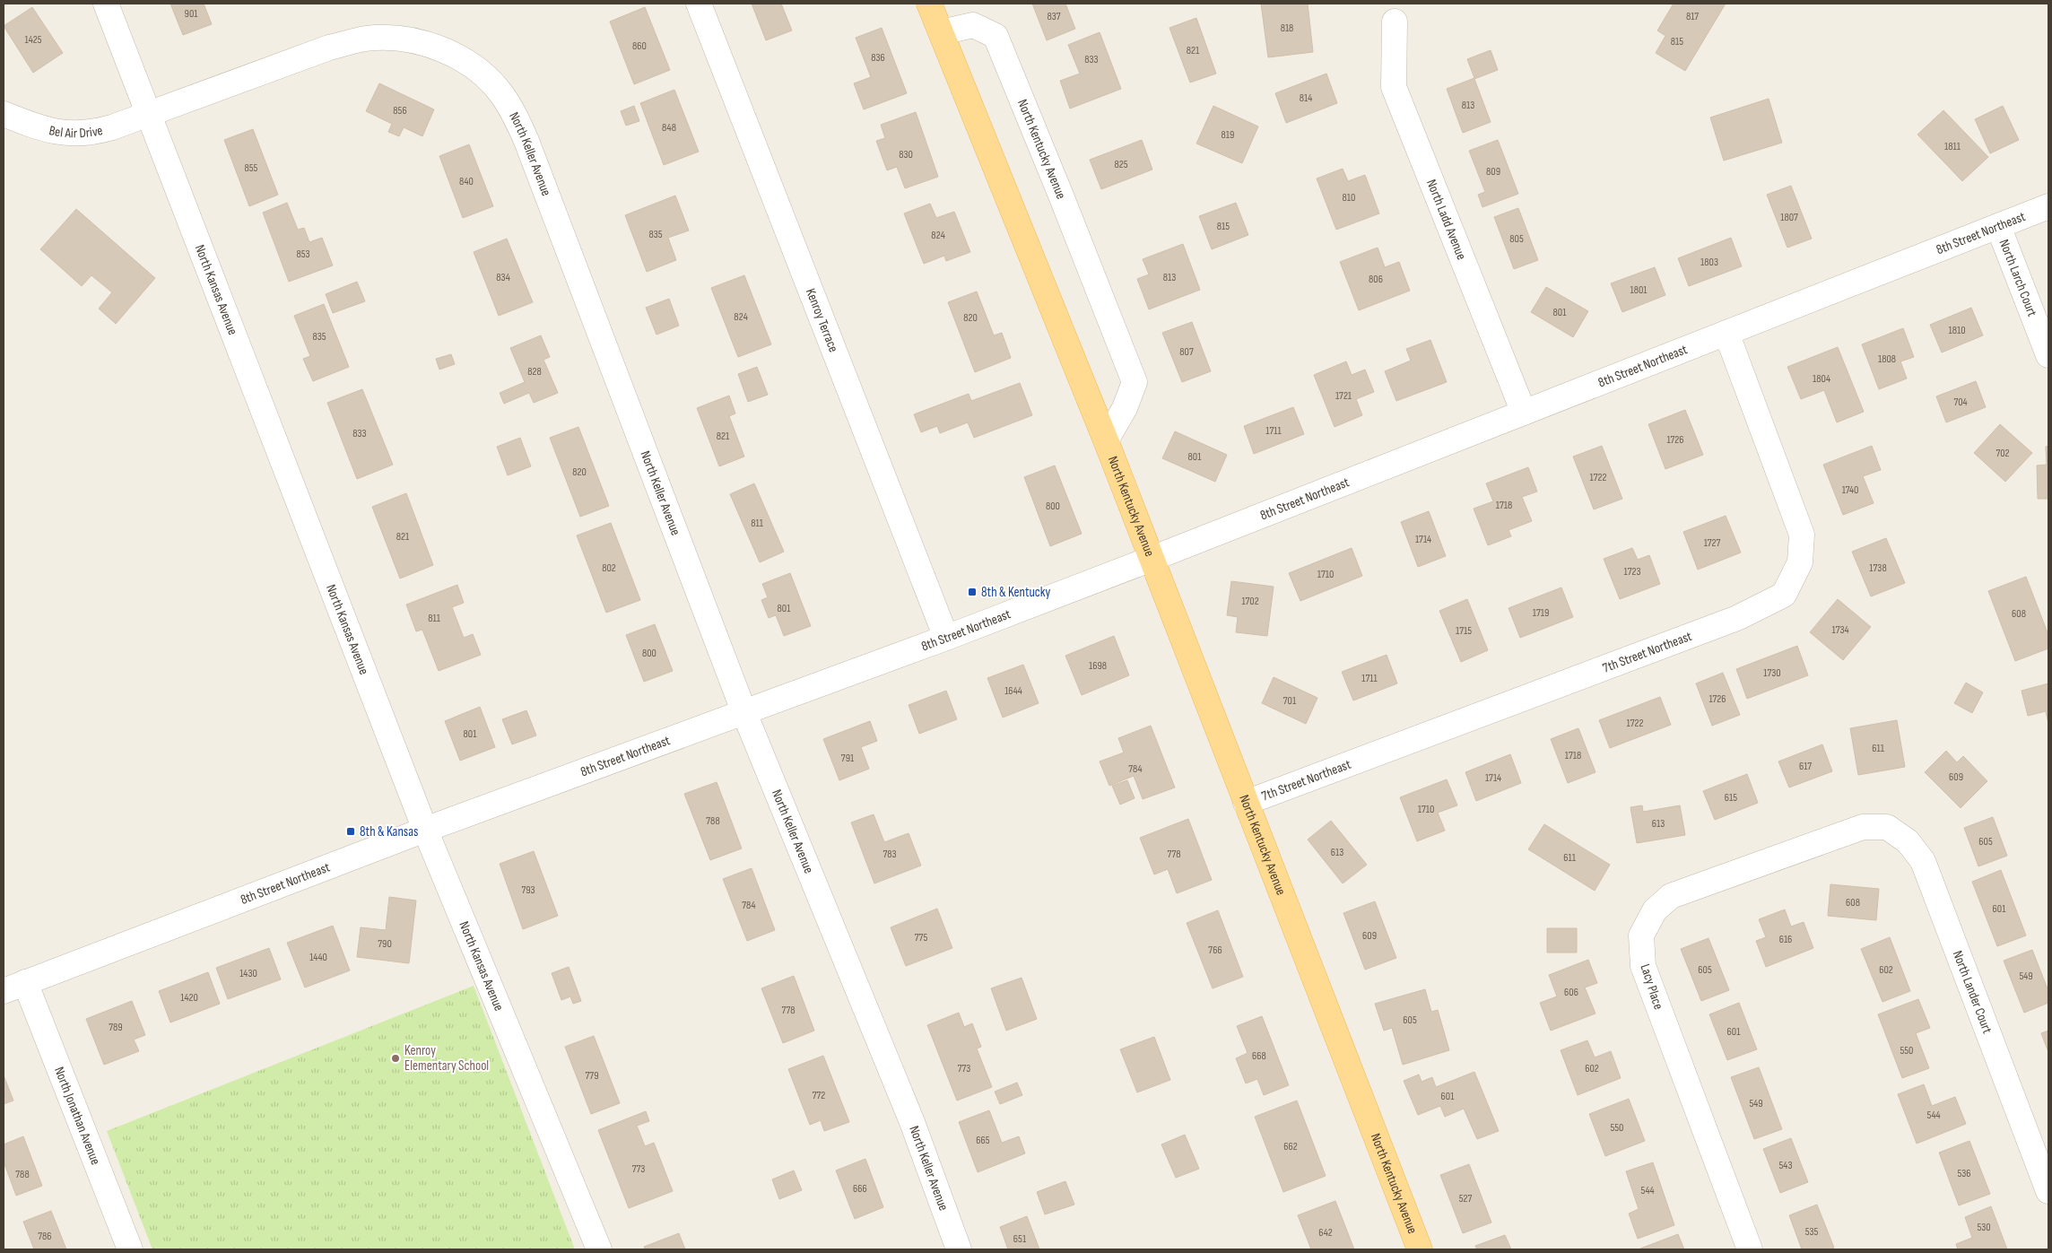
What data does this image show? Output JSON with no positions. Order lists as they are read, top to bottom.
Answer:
{
  "streets": {
    "main road": ["North Kentucky Avenue"],
    "street": [
      "Bel Air Drive",
      "North Keller Avenue",
      "North Ladd Avenue",
      "8th Street Northeast",
      "North Larch Court",
      "North Kansas Avenue",
      "Kenroy Terrace",
      "7th Street Northeast",
      "Lacy Place",
      "North Lander Court",
      "North Jonathan Avenue"
    ]
  },
  "crossings": [
    ["Bel Air Drive", "North Keller Avenue"],
    ["Bel Air Drive", "North Kansas Avenue"],
    ["North Kentucky Avenue", "8th Street Northeast"],
    ["North Kentucky Avenue", "7th Street Northeast"],
    ["North Keller Avenue", "8th Street Northeast"],
    ["North Keller Avenue", "North Kansas Avenue"],
    ["North Ladd Avenue", "8th Street Northeast"],
    ["8th Street Northeast", "North Larch Court"],
    ["8th Street Northeast", "North Kansas Avenue"],
    ["8th Street Northeast", "Kenroy Terrace"],
    ["8th Street Northeast", "7th Street Northeast"],
    ["8th Street Northeast", "North Jonathan Avenue"],
    ["Lacy Place", "North Lander Court"]
  ],
  "places": {
    "transit": ["8th & Kentucky", "8th & Kansas"],
    "other": ["Kenroy Elementary School"]
  },
  "house_numbers": [
    "901",
    "837",
    "817",
    "818",
    "1425",
    "815",
    "860",
    "821",
    "836",
    "833",
    "814",
    "813",
    "856",
    "848",
    "819",
    "1811",
    "830",
    "825",
    "855",
    "809",
    "840",
    "810",
    "1807",
    "815",
    "835",
    "824",
    "805",
    "853",
    "1803",
    "834",
    "813",
    "806",
    "1801",
    "801",
    "824",
    "820",
    "1810",
    "835",
    "807",
    "1808",
    "828",
    "1804",
    "1721",
    "704",
    "1711",
    "833",
    "821",
    "1726",
    "702",
    "801",
    "820",
    "1722",
    "1740",
    "1718",
    "800",
    "811",
    "821",
    "1714",
    "1727",
    "802",
    "1738",
    "1723",
    "1710",
    "1702",
    "801",
    "1719",
    "608",
    "811",
    "1734",
    "1715",
    "800",
    "1698",
    "1730",
    "1711",
    "1644",
    "1726",
    "701",
    "1722",
    "801",
    "611",
    "1718",
    "791",
    "617",
    "784",
    "609",
    "1714",
    "615",
    "1710",
    "788",
    "613",
    "605",
    "613",
    "783",
    "778",
    "611",
    "793",
    "608",
    "784",
    "601",
    "609",
    "775",
    "616",
    "790",
    "766",
    "1440",
    "605",
    "602",
    "1430",
    "549",
    "606",
    "1420",
    "778",
    "605",
    "789",
    "601",
    "550",
    "668",
    "773",
    "602",
    "779",
    "772",
    "601",
    "549",
    "544",
    "550",
    "665",
    "662",
    "543",
    "773",
    "536",
    "788",
    "666",
    "544",
    "527",
    "530",
    "535",
    "642",
    "786",
    "651"
  ]
}
